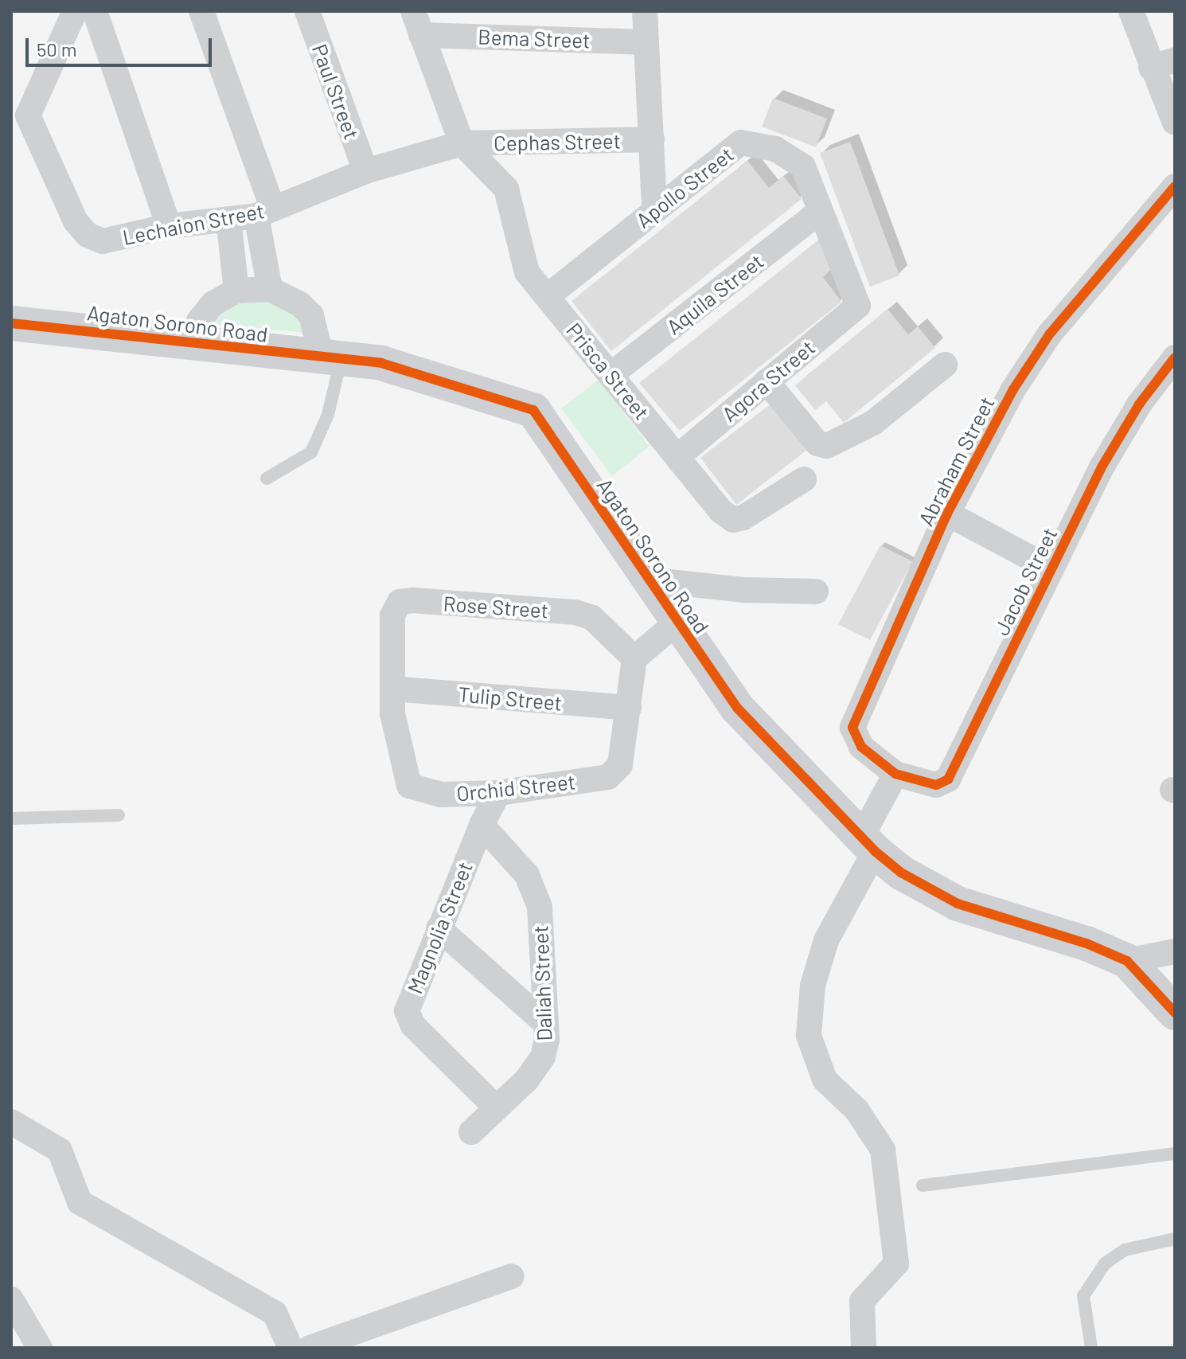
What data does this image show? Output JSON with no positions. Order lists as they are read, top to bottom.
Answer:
{
  "streets": {
    "street": [
      "Bema Street",
      "Paul Street",
      "Cephas Street",
      "Apollo Street",
      "Lechaion Street",
      "Aquila Street",
      "Agaton Sorono Road",
      "Prisca Street",
      "Agora Street",
      "Abraham Street",
      "Jacob Street",
      "Rose Street",
      "Tulip Street",
      "Orchid Street",
      "Magnolia Street",
      "Daliah Street"
    ]
  },
  "crossings": [
    ["Paul Street", "Lechaion Street"],
    ["Cephas Street", "Lechaion Street"],
    ["Cephas Street", "Prisca Street"],
    ["Apollo Street", "Aquila Street"],
    ["Apollo Street", "Prisca Street"],
    ["Apollo Street", "Agora Street"],
    ["Lechaion Street", "Prisca Street"],
    ["Aquila Street", "Prisca Street"],
    ["Prisca Street", "Agora Street"],
    ["Abraham Street", "Jacob Street"],
    ["Rose Street", "Tulip Street"],
    ["Rose Street", "Orchid Street"],
    ["Tulip Street", "Orchid Street"],
    ["Orchid Street", "Magnolia Street"],
    ["Magnolia Street", "Daliah Street"]
  ],
  "scale_bar": "50 m"
}
